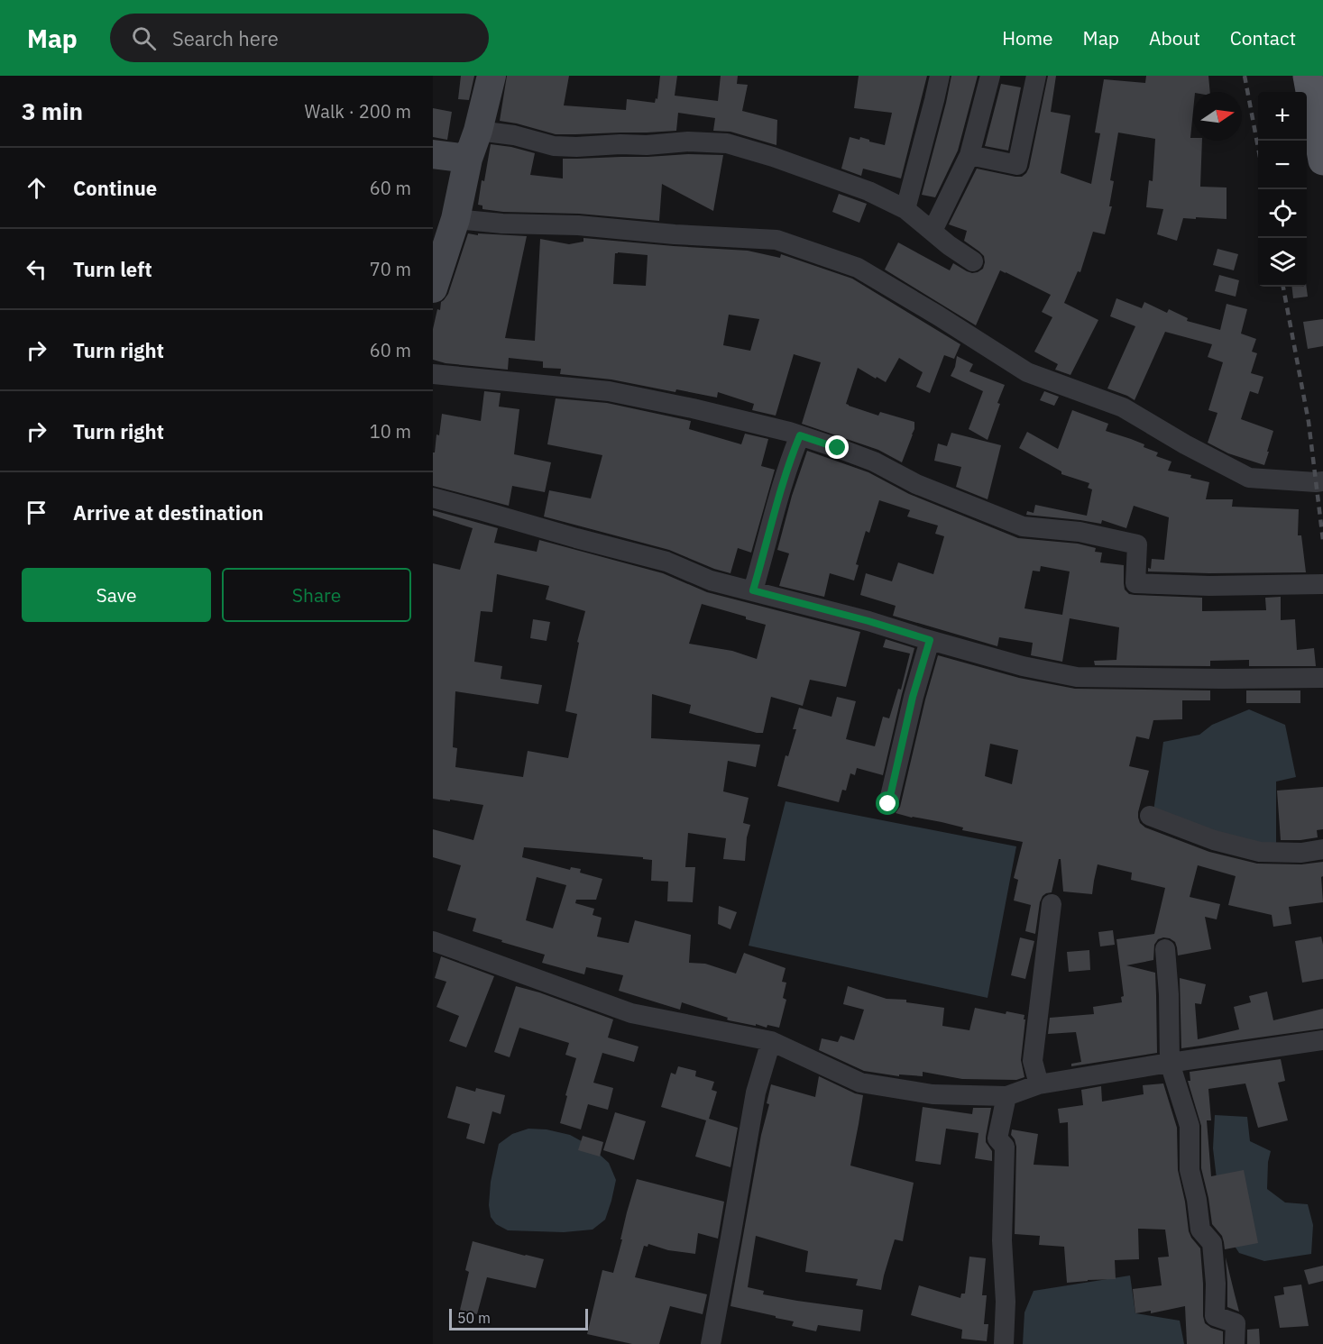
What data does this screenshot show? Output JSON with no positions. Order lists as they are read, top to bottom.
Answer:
{
  "scale_bar": "50 m",
  "north": "right",
  "page": {
    "header": "Map",
    "search": "Search here",
    "nav": [
      "Home",
      "Map",
      "About",
      "Contact"
    ],
    "heading": ["3 min", "Walk · 200 m"],
    "map_buttons": ["+", "−"],
    "list": [
      ["Continue", "60 m"],
      ["Turn left", "70 m"],
      ["Turn right", "60 m"],
      ["Turn right", "10 m"],
      "Arrive at destination"
    ],
    "buttons": ["Save", "Share"],
    "scale": "50 m"
  }
}
